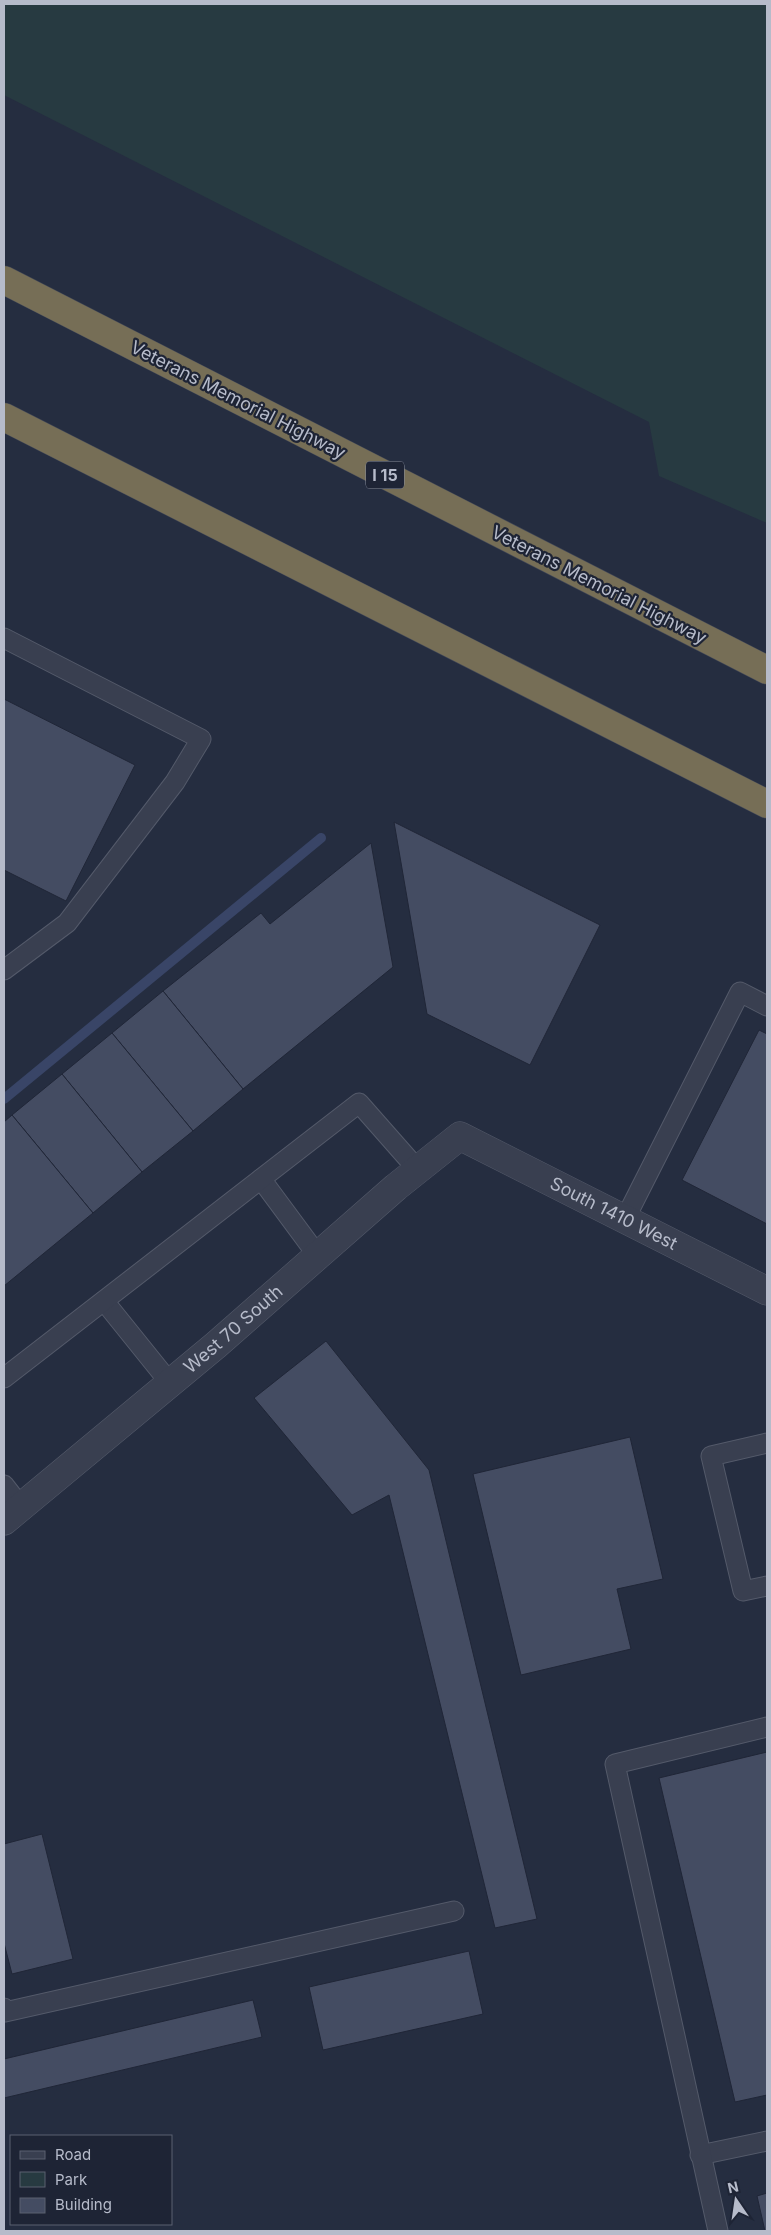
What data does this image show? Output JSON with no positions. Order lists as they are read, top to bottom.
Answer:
{
  "streets": {
    "highway": ["Veterans Memorial Highway", "I 15"],
    "street": ["South 1410 West", "West 70 South"]
  },
  "crossings": [
    ["South 1410 West", "West 70 South"]
  ],
  "legend": ["Road", "Park", "Building"],
  "north": "top"
}
